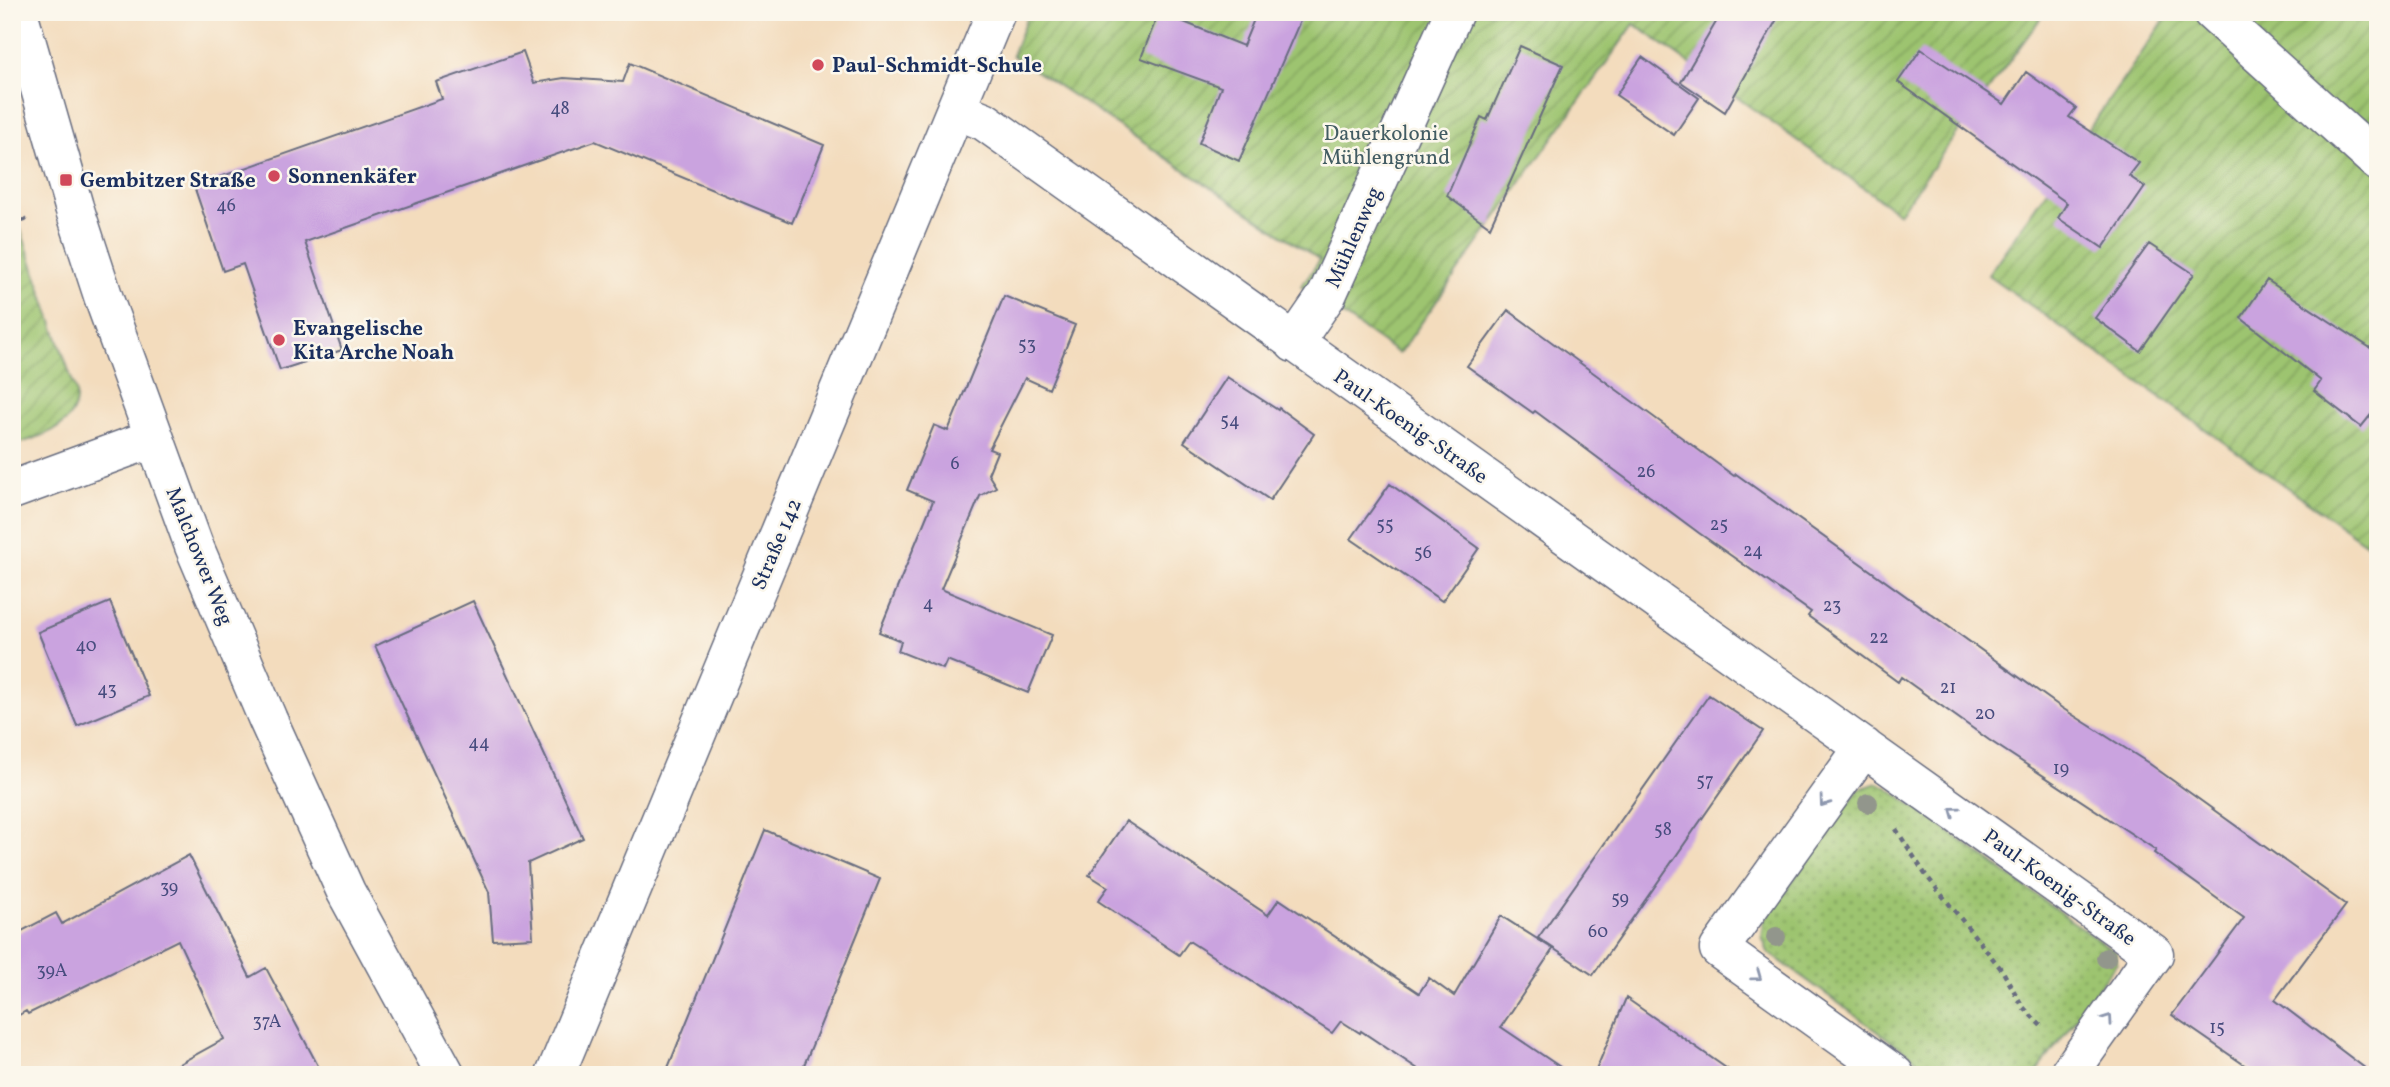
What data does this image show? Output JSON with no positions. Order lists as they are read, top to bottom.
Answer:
{
  "streets": {
    "street": [
      "Mühlenweg",
      "Paul-Koenig-Straße",
      "Straße 142",
      "Malchower Weg"
    ]
  },
  "crossings": [
    ["Mühlenweg", "Paul-Koenig-Straße"],
    ["Paul-Koenig-Straße", "Straße 142"]
  ],
  "parks": ["Dauerkolonie Mühlengrund"],
  "places": {
    "other": ["Paul-Schmidt-Schule", "Sonnenkäfer", "Evangelische Kita Arche Noah"],
    "transit": ["Gembitzer Straße"]
  },
  "house_numbers": [
    "48",
    "46",
    "53",
    "54",
    "6",
    "26",
    "55",
    "25",
    "24",
    "56",
    "4",
    "23",
    "22",
    "40",
    "21",
    "43",
    "20",
    "44",
    "19",
    "57",
    "58",
    "39",
    "59",
    "60",
    "39A",
    "37A",
    "15"
  ]
}
